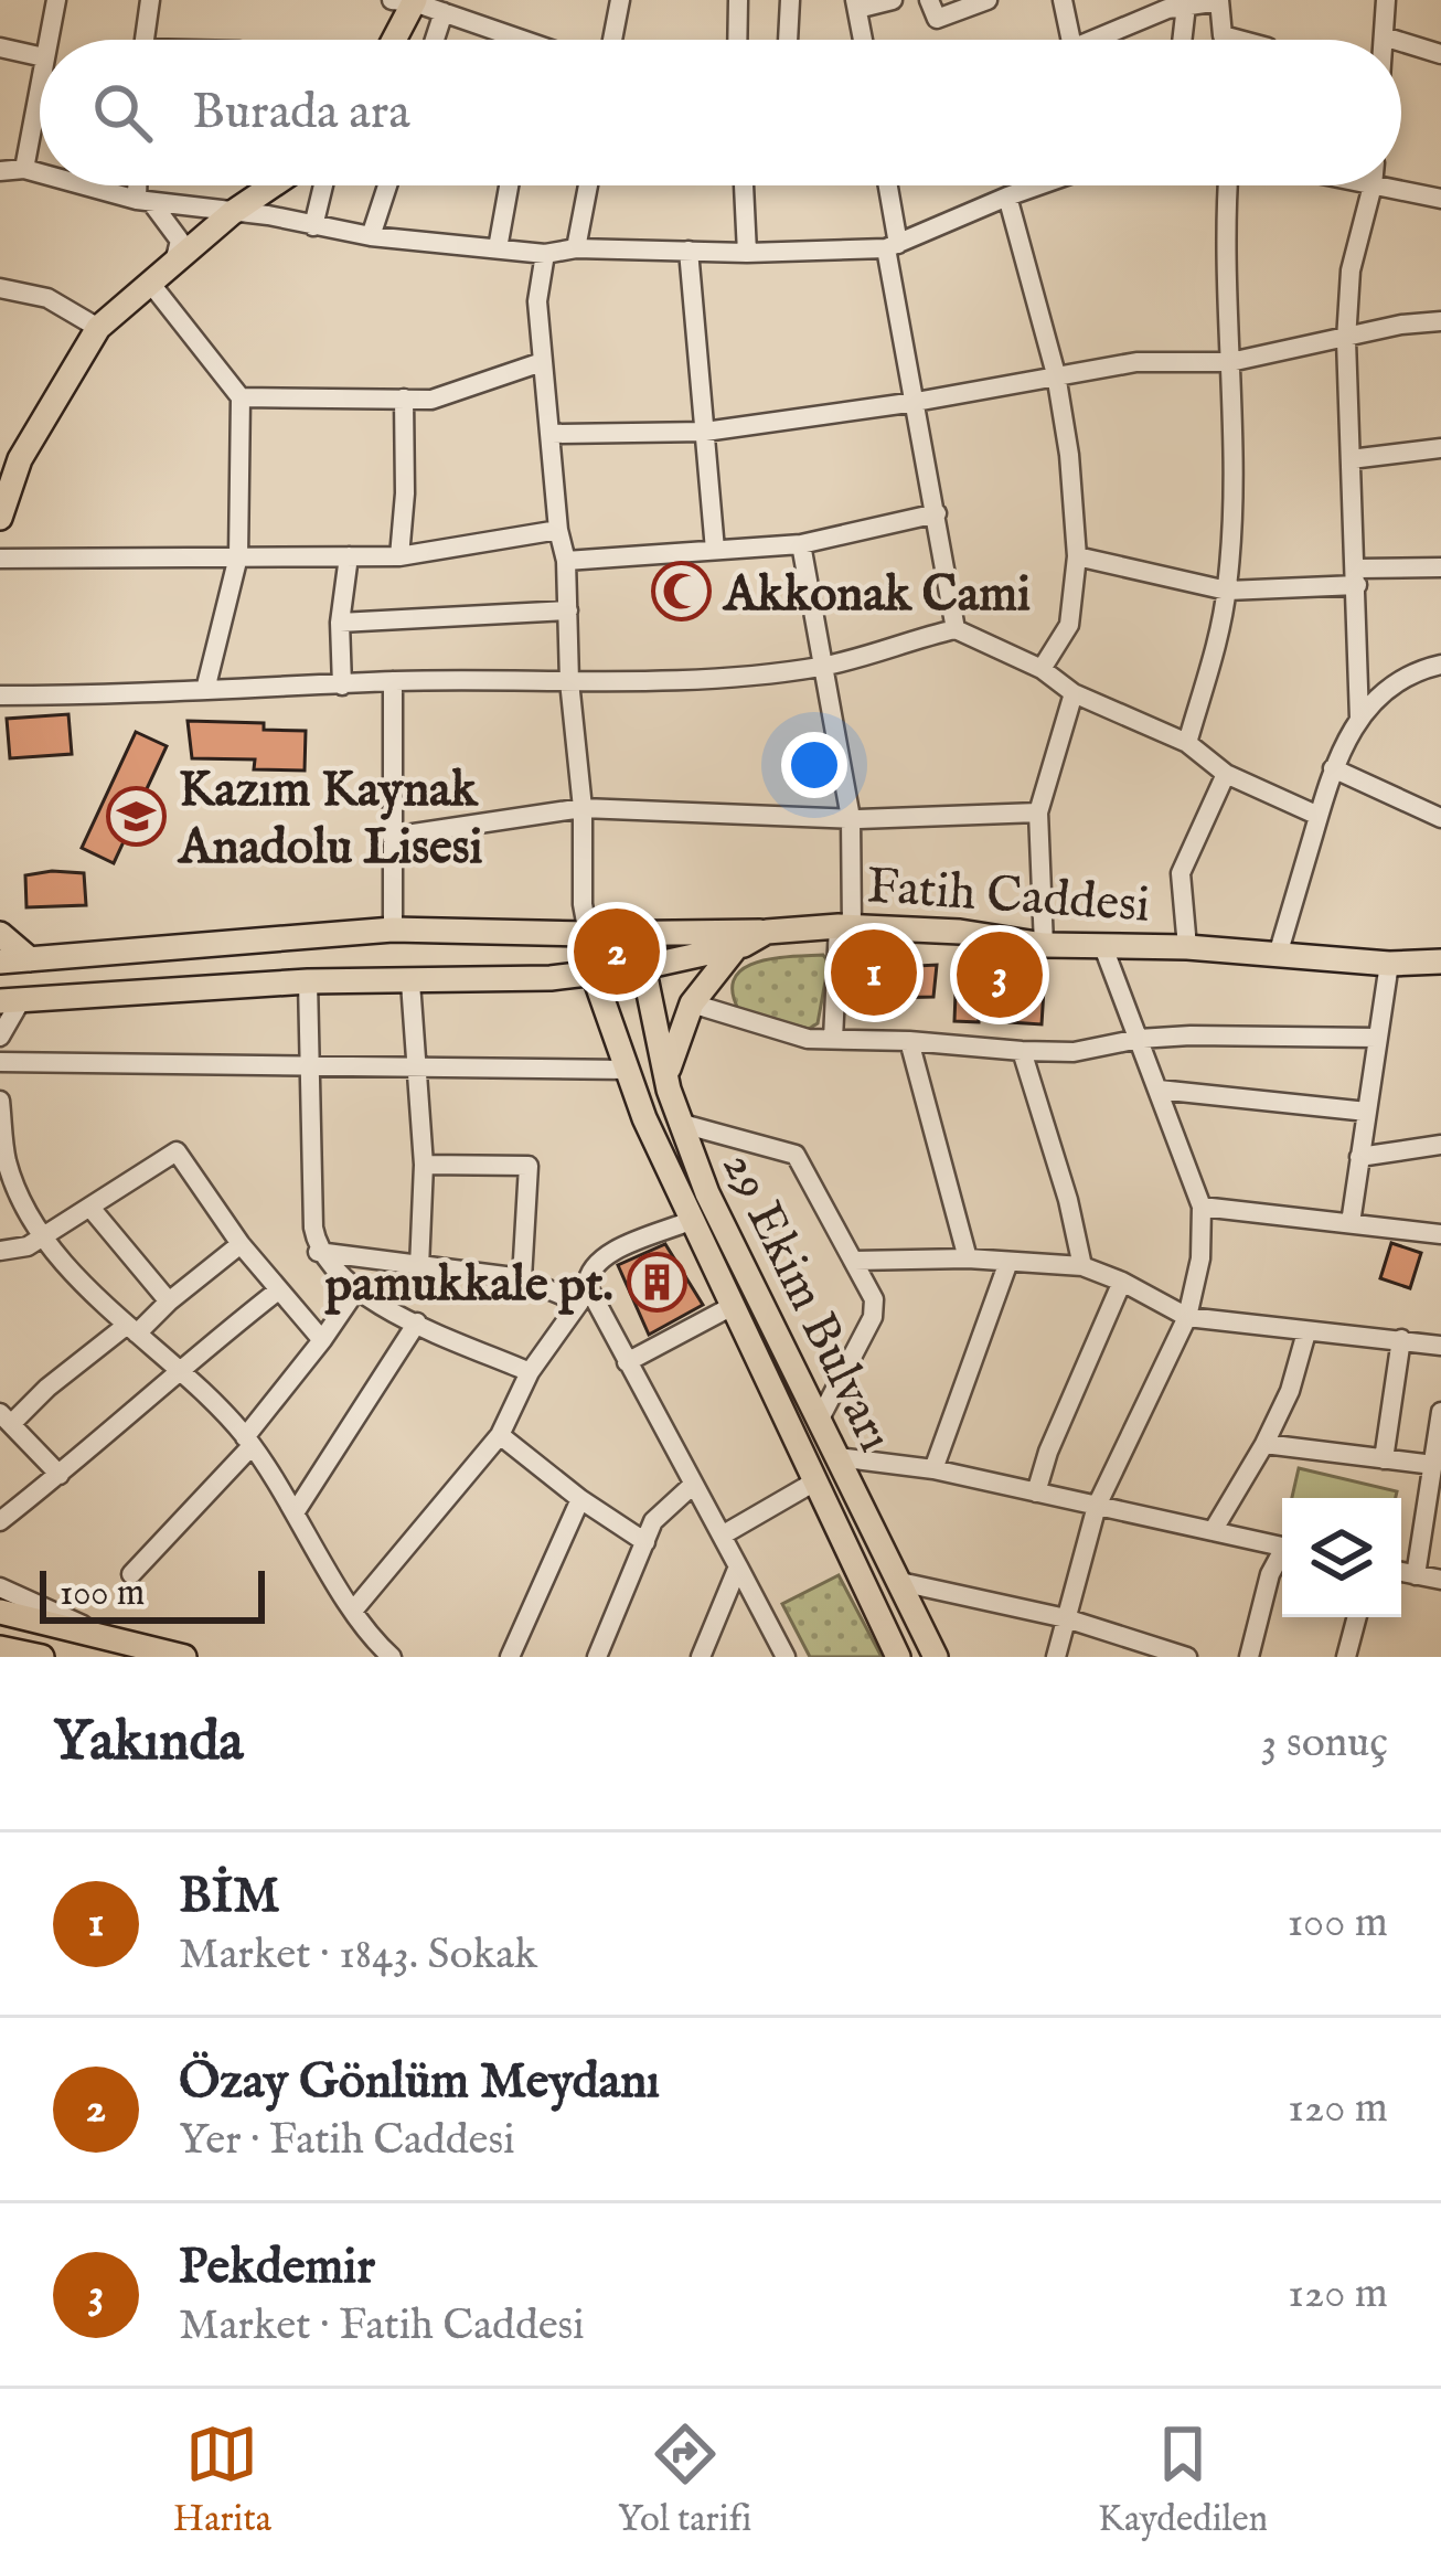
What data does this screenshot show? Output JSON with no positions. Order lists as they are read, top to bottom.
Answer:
{
  "streets": {
    "main road": ["Fatih Caddesi", "29 Ekim Bulvarı"]
  },
  "crossings": [
    ["Fatih Caddesi", "29 Ekim Bulvarı"]
  ],
  "places": {
    "mosque": ["Akkonak Cami"],
    "school or university": ["Kazım Kaynak Anadolu Lisesi"],
    "building": ["pamukkale pt."]
  },
  "scale_bar": "100 m",
  "page": {
    "search": "Burada ara",
    "pins": ["2", "1", "3"],
    "scale": "100 m",
    "heading": ["Yakında", "3 sonuç"],
    "list": [
      {
        "mark": "1",
        "name": "BİM",
        "note": "Market · 1843. Sokak",
        "value": "100 m"
      },
      {
        "mark": "2",
        "name": "Özay Gönlüm Meydanı",
        "note": "Yer · Fatih Caddesi",
        "value": "120 m"
      },
      {
        "mark": "3",
        "name": "Pekdemir",
        "note": "Market · Fatih Caddesi",
        "value": "120 m"
      }
    ],
    "nav": ["Harita", "Yol tarifi", "Kaydedilen"]
  }
}
